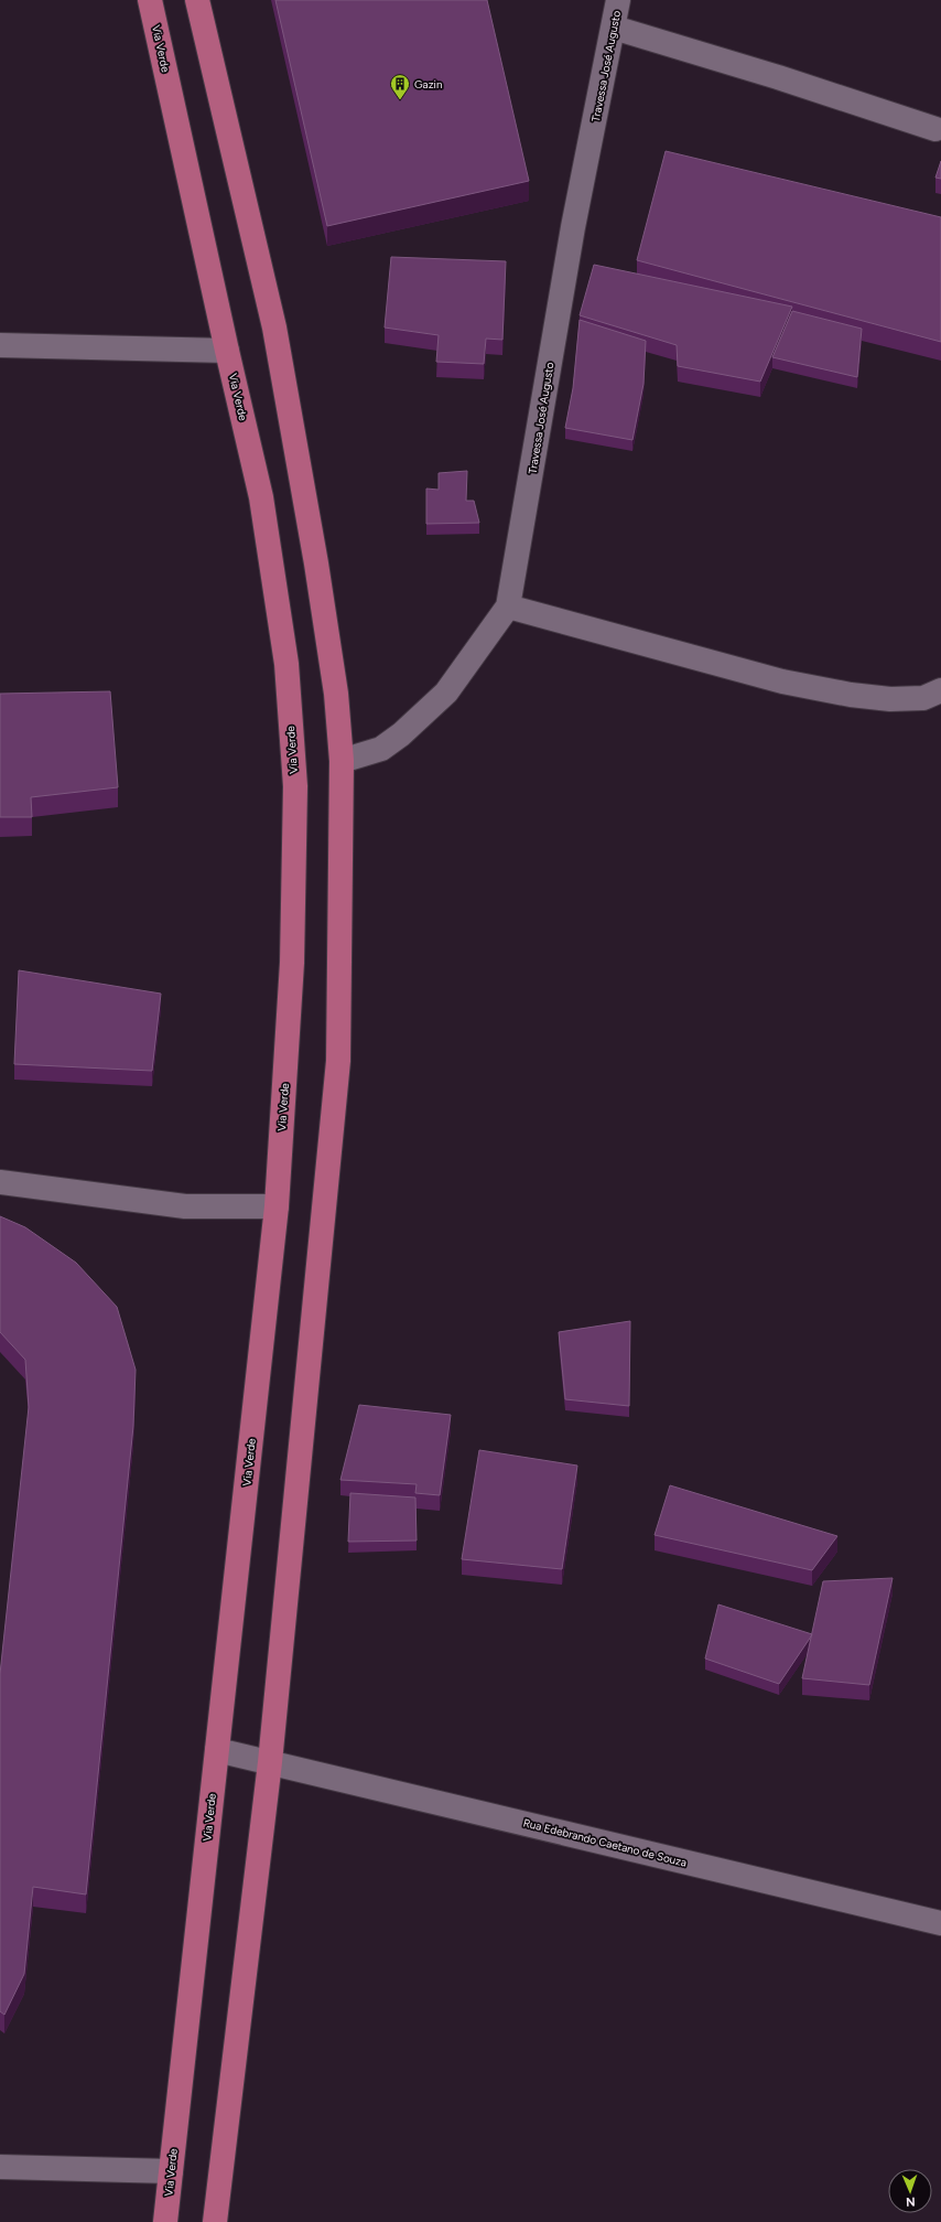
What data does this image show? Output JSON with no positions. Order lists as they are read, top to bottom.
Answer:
{
  "streets": {
    "main road": ["Via Verde"],
    "street": ["Travessa José Augusto", "Rua Edebrando Caetano de Souza"]
  },
  "crossings": [
    ["Via Verde", "Rua Edebrando Caetano de Souza"]
  ],
  "places": {
    "building": ["Gazin"]
  },
  "north": "bottom"
}
